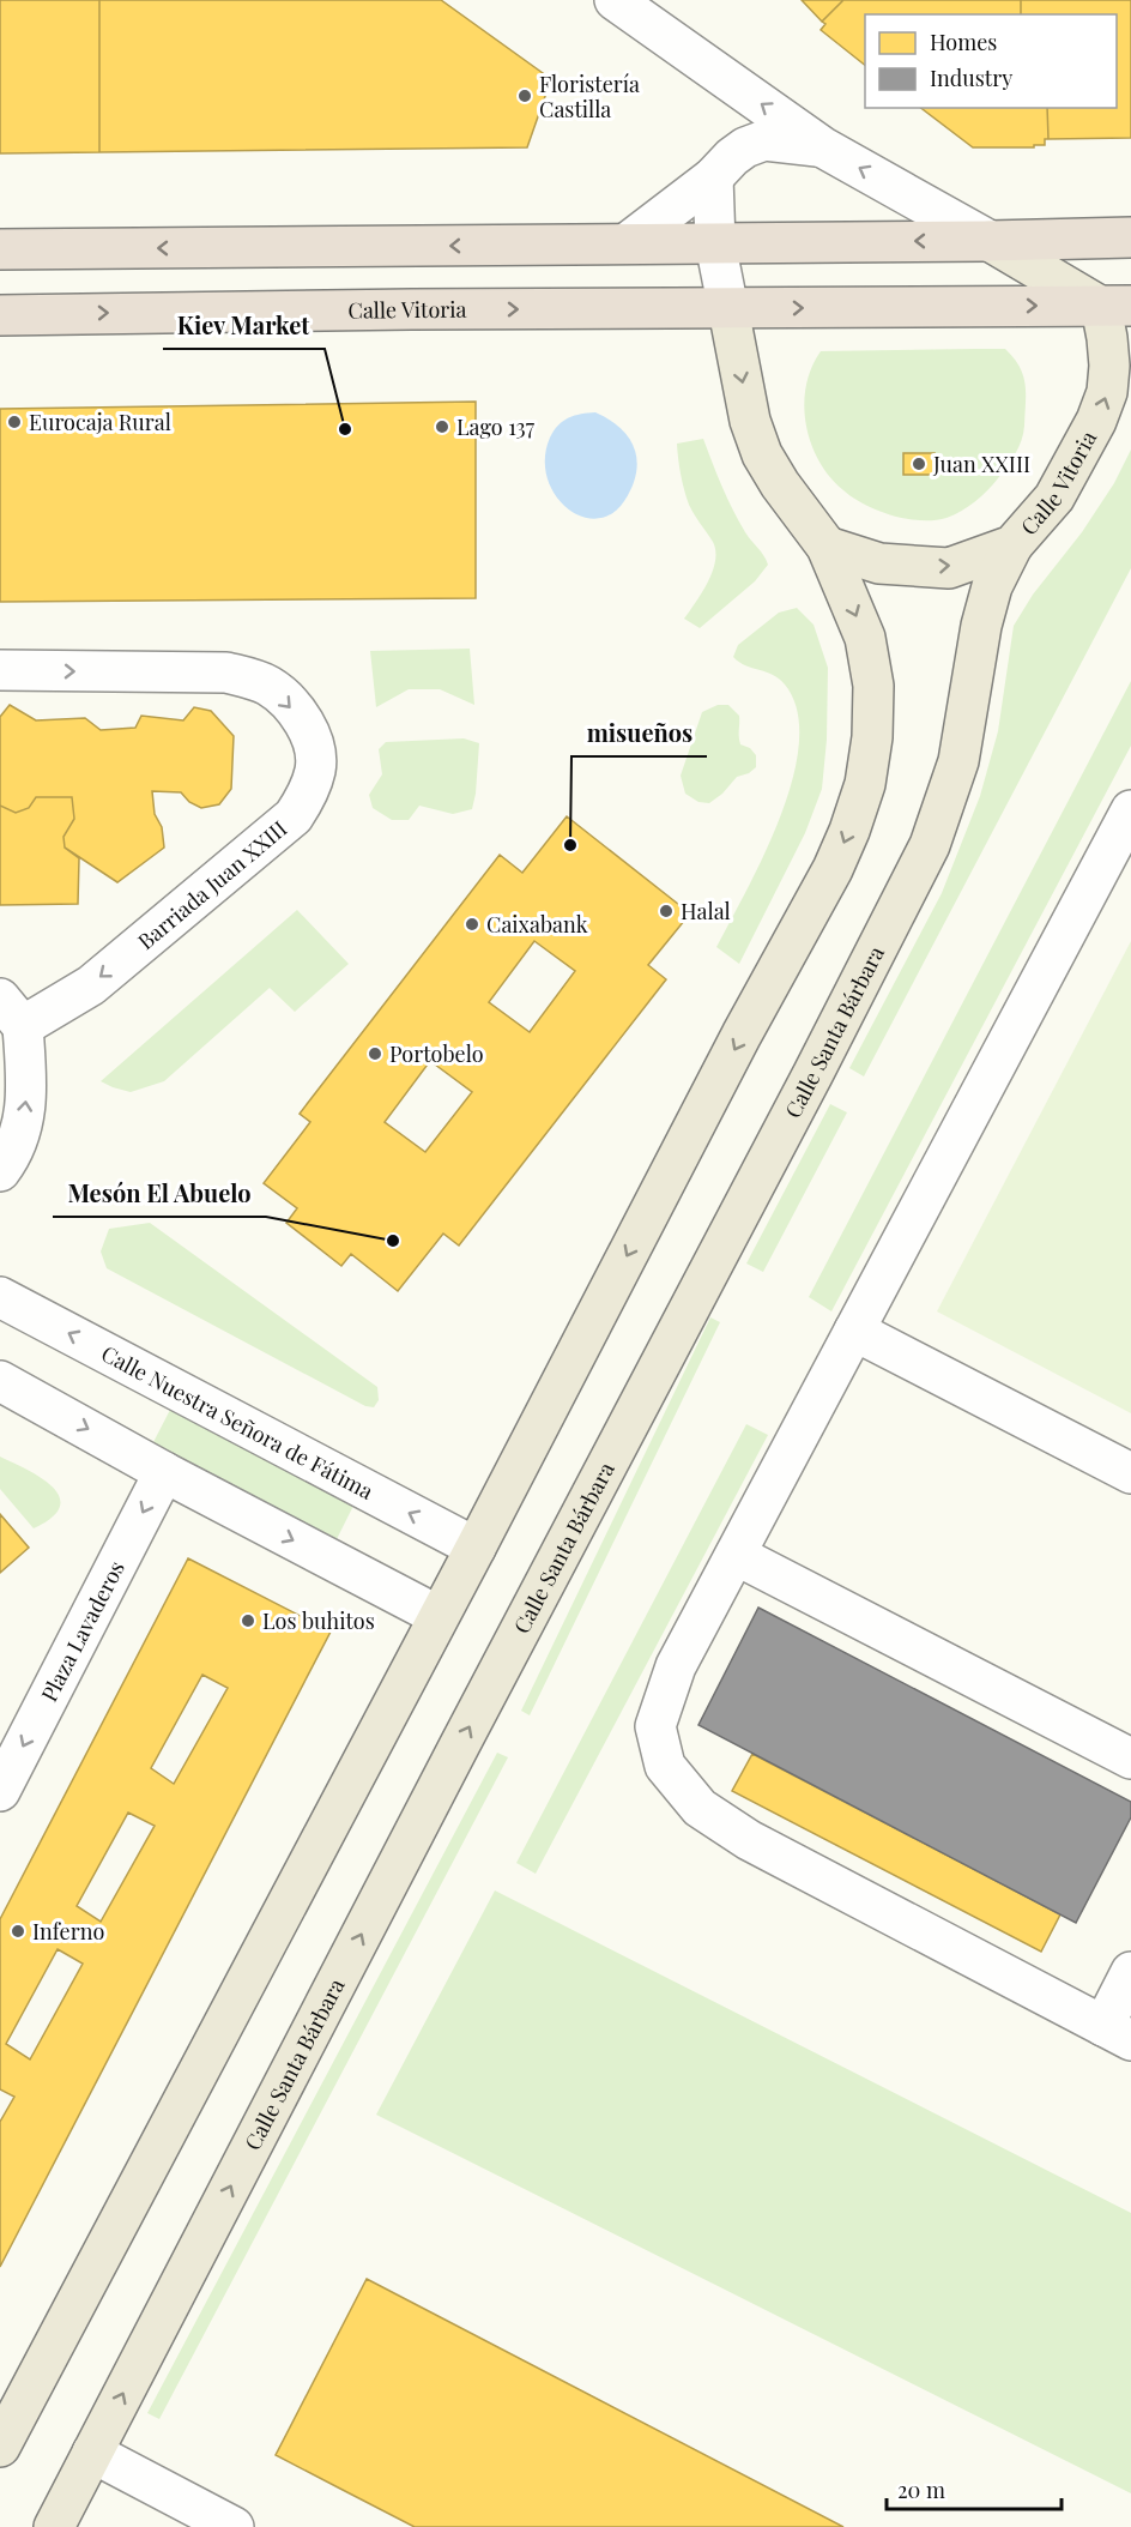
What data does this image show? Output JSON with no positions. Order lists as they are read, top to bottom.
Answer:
{
  "streets": {
    "highway": ["Calle Vitoria"],
    "main road": ["Calle Santa Bárbara"],
    "street": ["Barriada Juan XXIII", "Calle Nuestra Señora de Fátima", "Plaza Lavaderos"]
  },
  "crossings": [
    ["Calle Vitoria", "Calle Santa Bárbara"]
  ],
  "one_way": ["Plaza Lavaderos"],
  "places": [
    "Floristería Castilla",
    "Eurocaja Rural",
    "Lago 137",
    "Kiev Market",
    "Juan XXIII",
    "misueños",
    "Halal",
    "Caixabank",
    "Portobelo",
    "Mesón El Abuelo",
    "Los buhitos",
    "Inferno"
  ],
  "legend": ["Homes", "Industry"],
  "scale_bar": "20 m"
}
